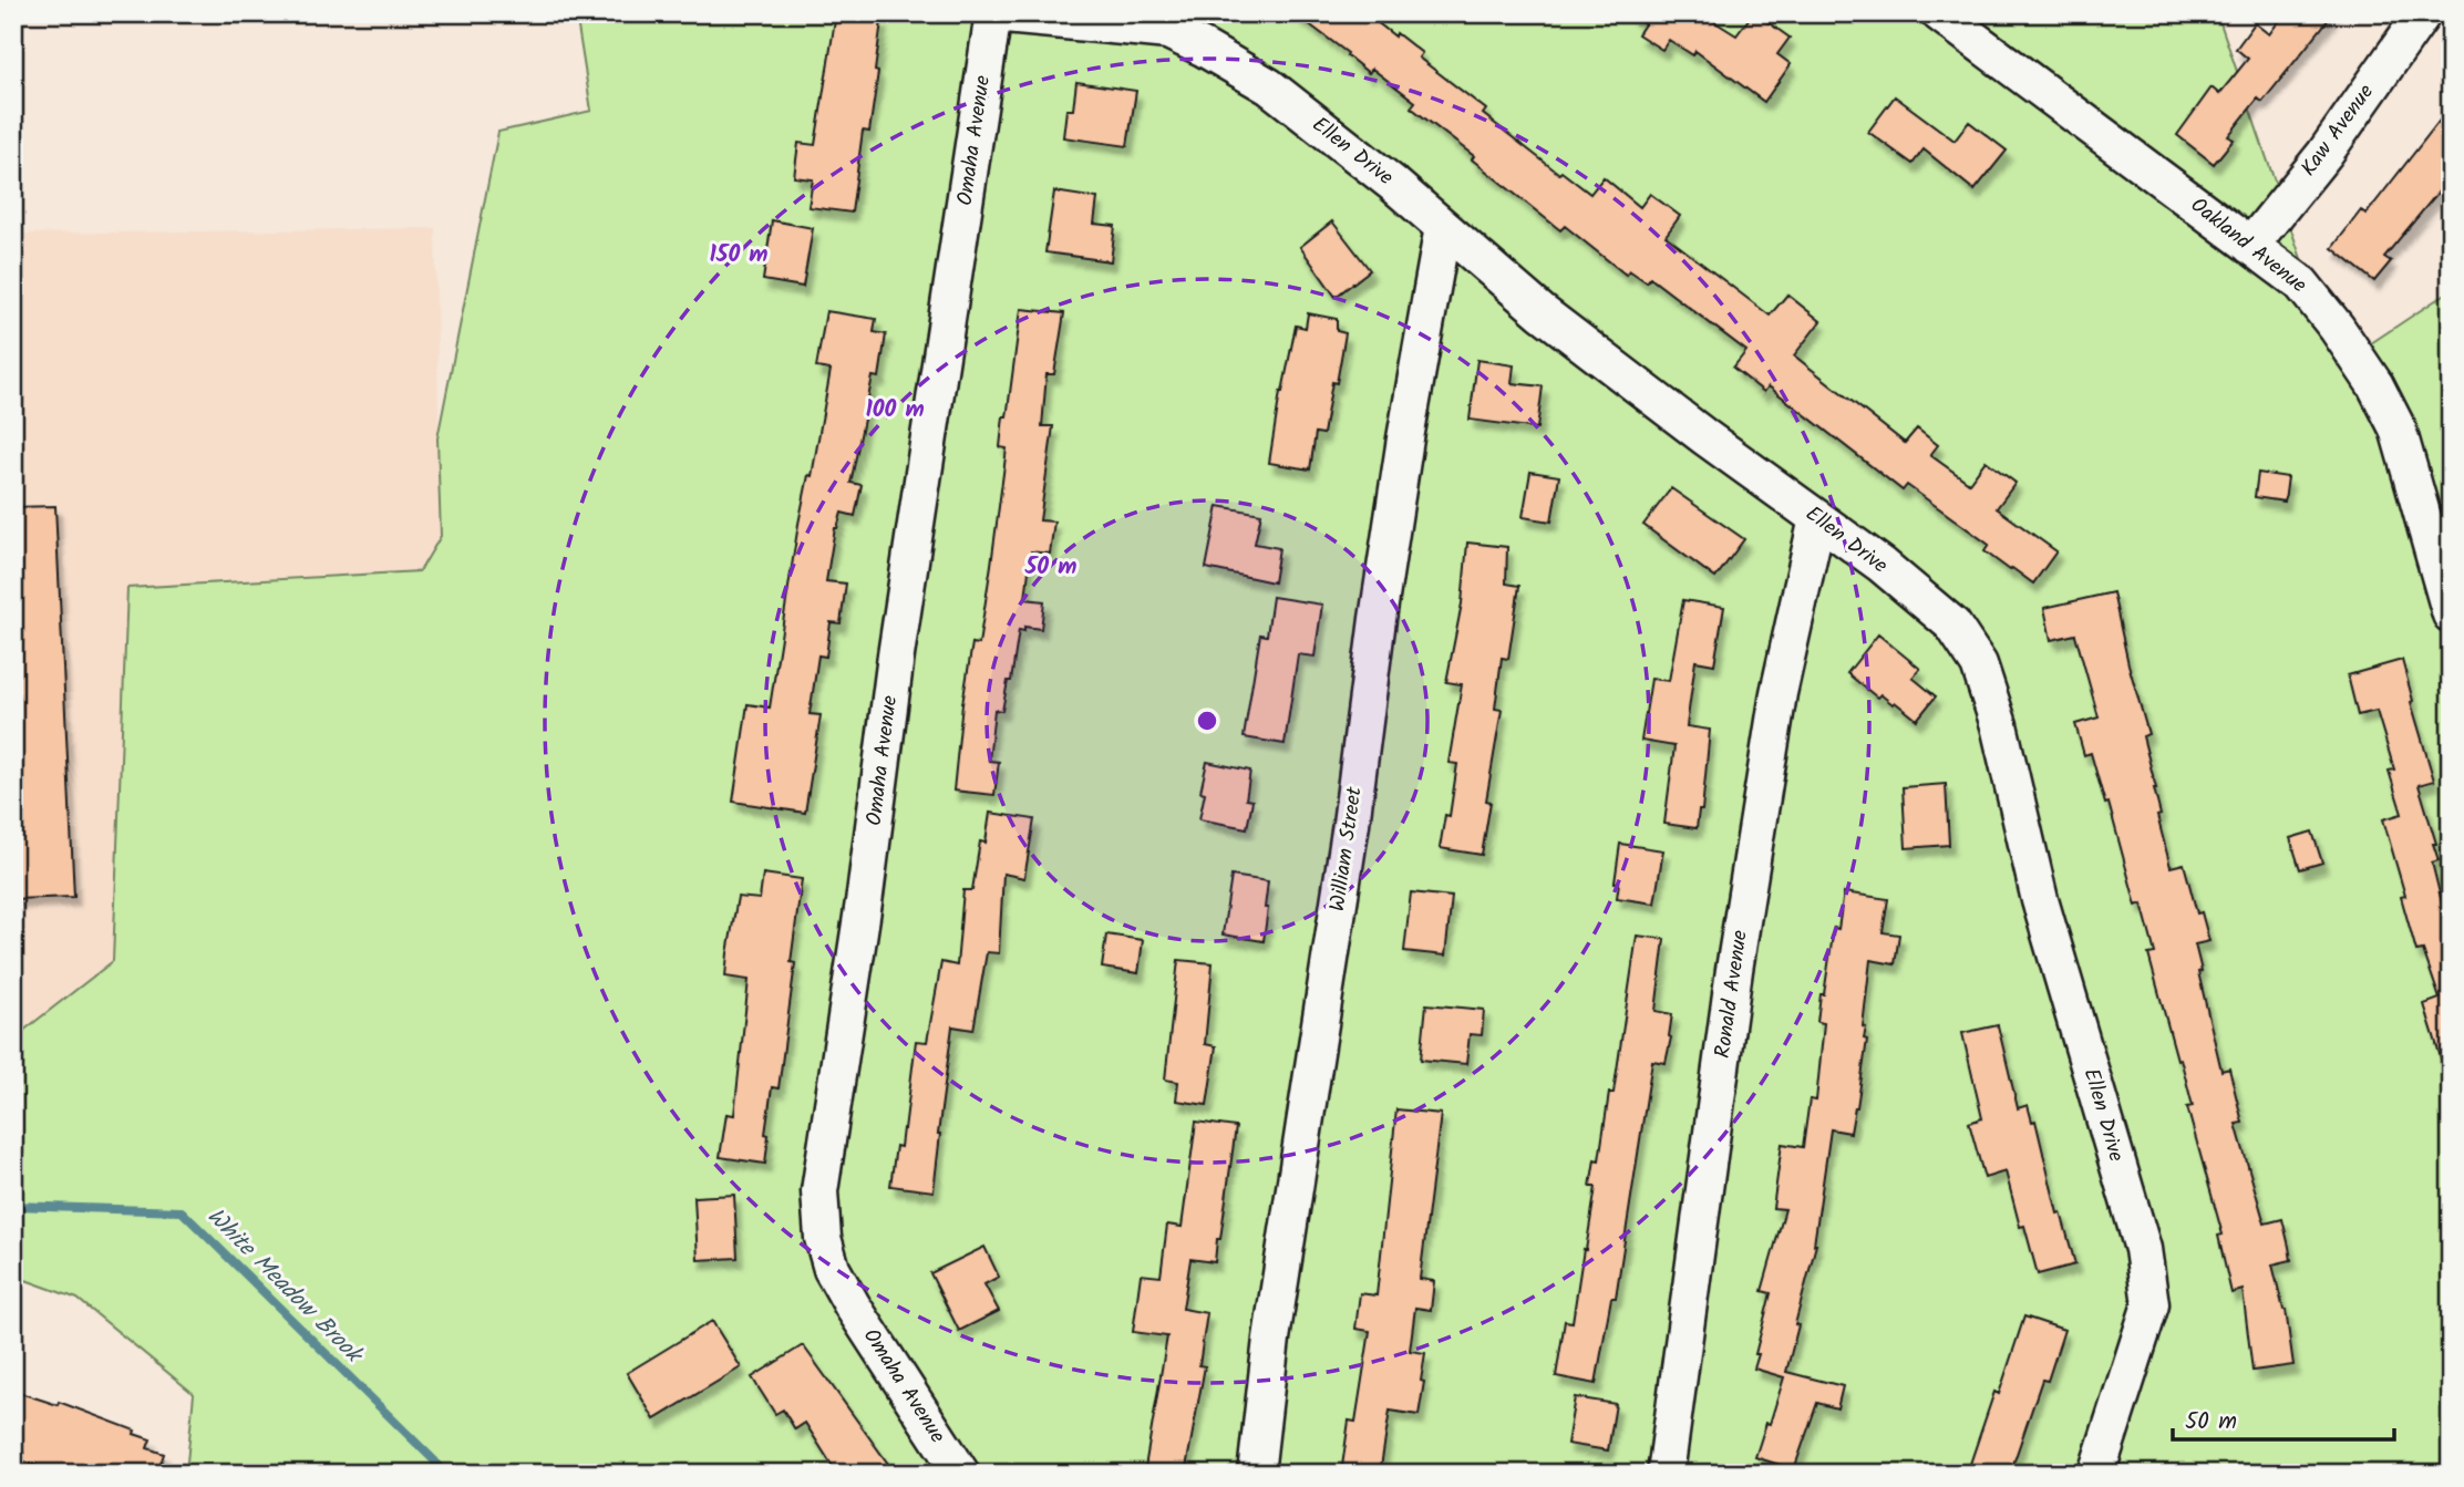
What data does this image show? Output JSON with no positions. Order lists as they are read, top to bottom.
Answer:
{
  "streets": {
    "street": [
      "Kaw Avenue",
      "Omaha Avenue",
      "Ellen Drive",
      "Oakland Avenue",
      "William Street",
      "Ronald Avenue"
    ]
  },
  "crossings": [
    ["Kaw Avenue", "Oakland Avenue"],
    ["Omaha Avenue", "Ellen Drive"],
    ["Ellen Drive", "William Street"],
    ["Ellen Drive", "Ronald Avenue"]
  ],
  "water": ["White Meadow Brook"],
  "scale_bar": "50 m",
  "rings": ["150 m", "100 m", "50 m"]
}
